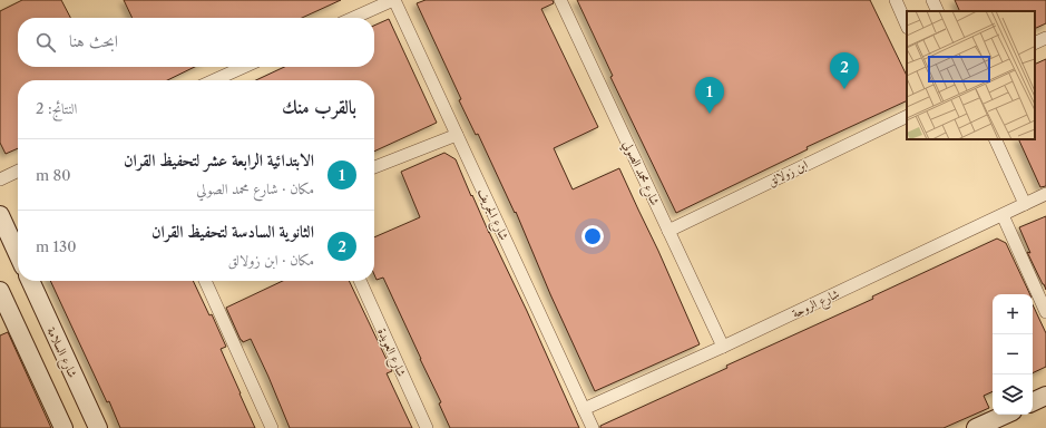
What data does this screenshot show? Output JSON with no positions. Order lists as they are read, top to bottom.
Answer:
{
  "streets": {
    "street": [
      "شارع محمد الصولي",
      "ابن زولالق",
      "شارع الجريف",
      "شارع الروحة",
      "شارع السلامة",
      "شارع العويدة"
    ]
  },
  "crossings": [
    ["شارع محمد الصولي", "ابن زولالق"],
    ["شارع محمد الصولي", "شارع الروحة"],
    ["شارع الجريف", "شارع الروحة"]
  ],
  "page": {
    "search": "ابحث هنا",
    "pins": ["2", "1"],
    "heading": ["بالقرب منك", "النتائج: 2"],
    "list": [
      {
        "mark": "1",
        "name": "الابتدائية الرابعة عشر لتحفيظ القران",
        "note": "مكان · شارع محمد الصولي",
        "value": "80 m"
      },
      {
        "mark": "2",
        "name": "الثانوية السادسة لتحفيظ القران",
        "note": "مكان · ابن زولالق",
        "value": "130 m"
      }
    ],
    "map_buttons": ["+", "−"]
  }
}
